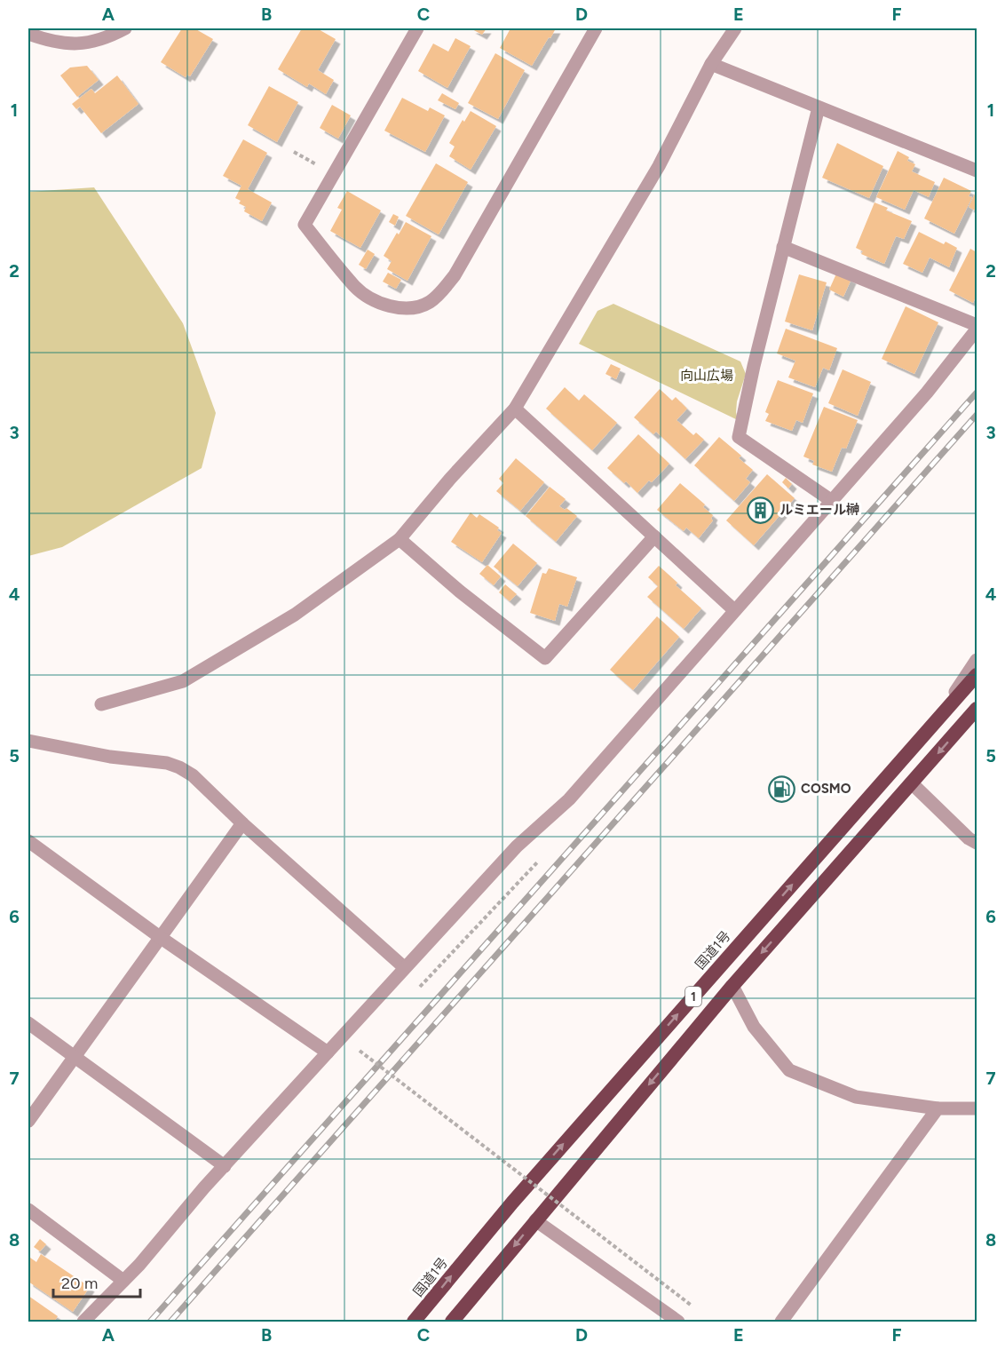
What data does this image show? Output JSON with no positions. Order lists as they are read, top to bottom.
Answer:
{
  "streets": {
    "highway": ["国道1号", "1"]
  },
  "parks": ["向山広場"],
  "places": {
    "building": ["ルミエール榊"],
    "fuel station": ["COSMO"]
  },
  "scale_bar": "20 m",
  "grid": {
    "columns": [
      "A",
      "B",
      "C",
      "D",
      "E",
      "F"
    ],
    "rows": [
      "1",
      "2",
      "3",
      "4",
      "5",
      "6",
      "7",
      "8"
    ]
  }
}
